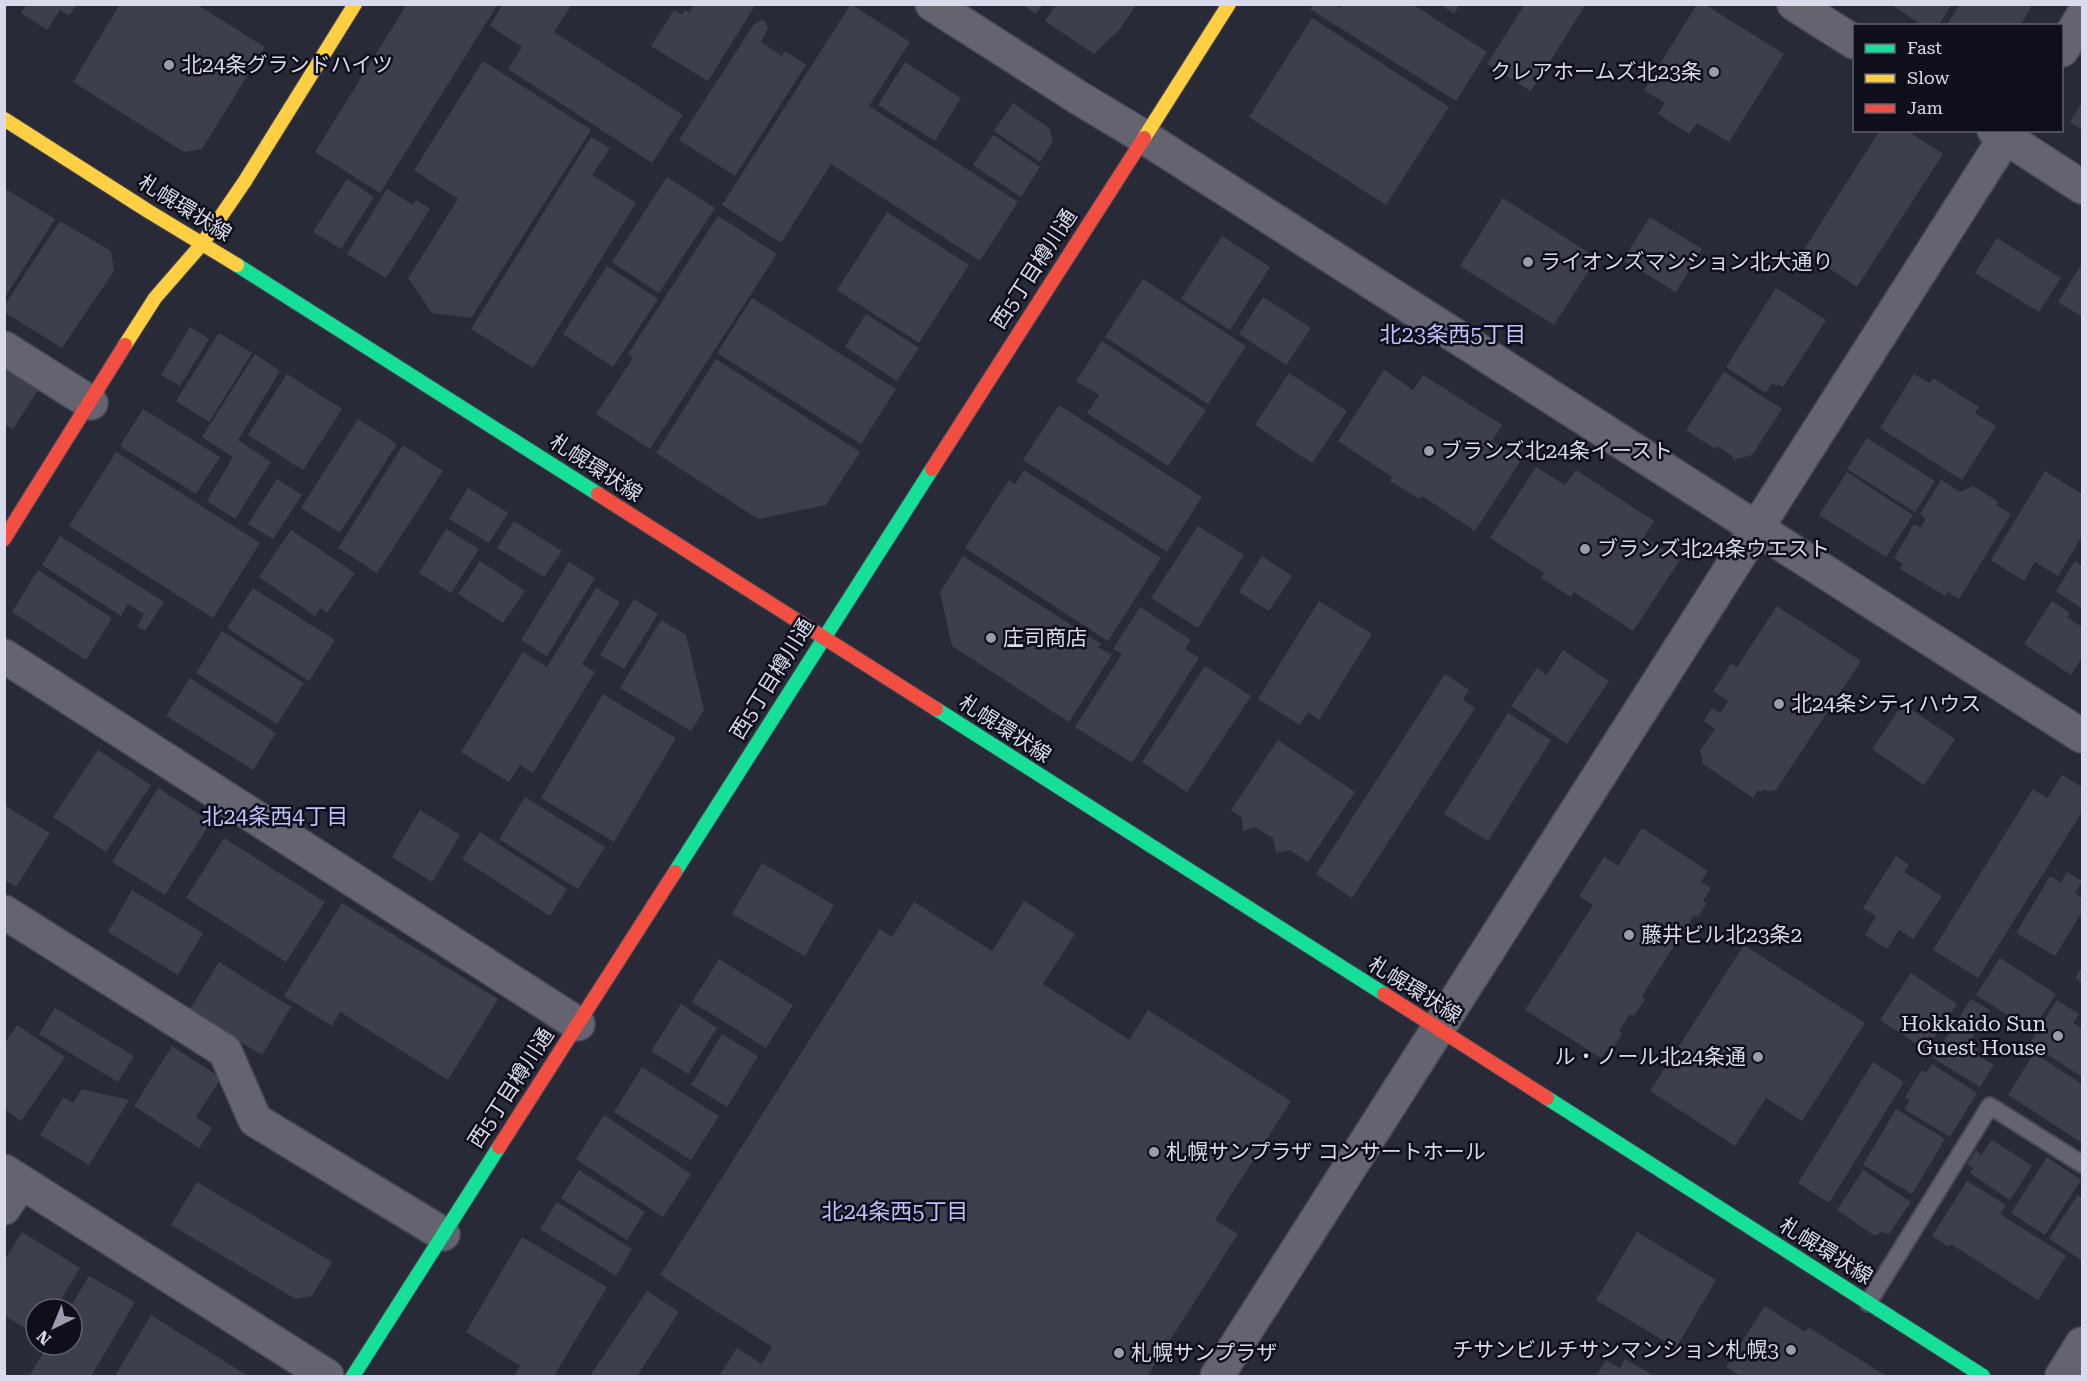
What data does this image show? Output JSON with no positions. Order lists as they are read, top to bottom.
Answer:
{
  "streets": {
    "main road": ["札幌環状線", "西5丁目樽川通"]
  },
  "crossings": [
    ["札幌環状線", "西5丁目樽川通"]
  ],
  "districts": ["北23条西5丁目", "北24条西4丁目", "北24条西5丁目"],
  "places": [
    "北24条グランドハイツ",
    "クレアホームズ北23条",
    "ライオンズマンション北大通り",
    "ブランズ北24条イースト",
    "ブランズ北24条ウエスト",
    "庄司商店",
    "北24条シティハウス",
    "藤井ビル北23条2",
    "Hokkaido Sun Guest House",
    "ル・ノール北24条通",
    "札幌サンプラザ コンサートホール",
    "チサンビルチサンマンション札幌3",
    "札幌サンプラザ"
  ],
  "legend": ["Fast", "Slow", "Jam"],
  "north": "bottom left"
}
